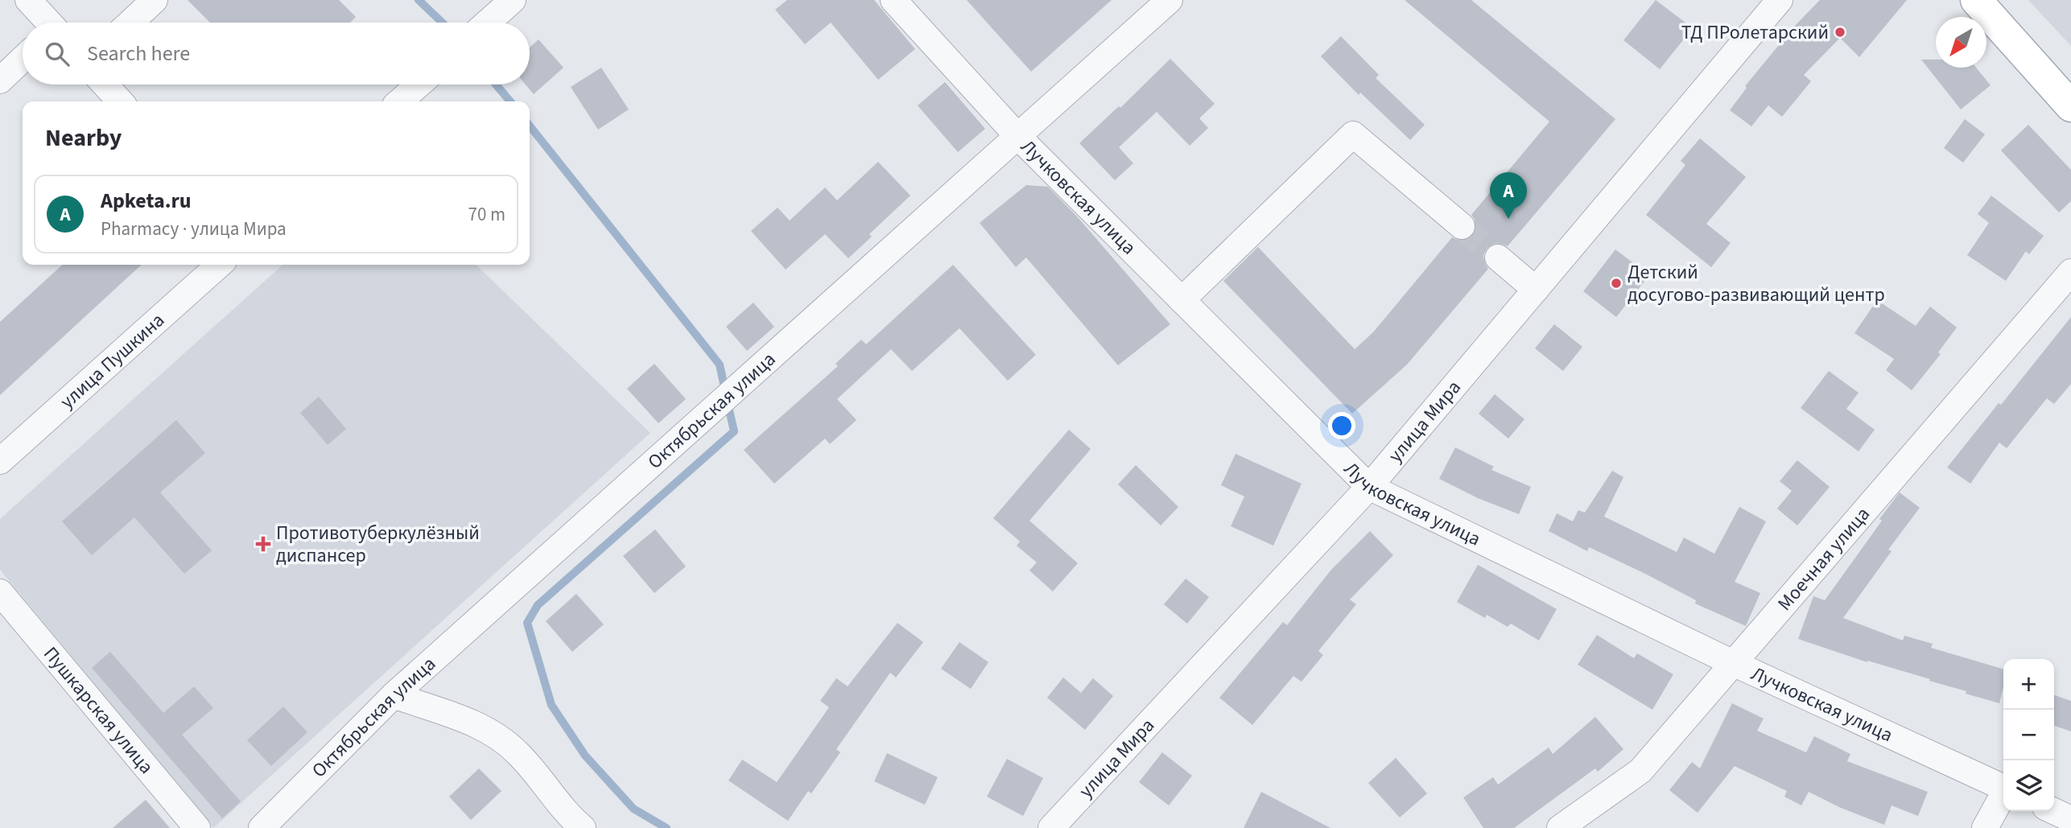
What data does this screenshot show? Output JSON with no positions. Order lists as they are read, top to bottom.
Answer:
{
  "streets": {
    "street": [
      "Лучковская улица",
      "улица Пушкина",
      "Октябрьская улица",
      "улица Мира",
      "Моечная улица",
      "Пушкарская улица"
    ]
  },
  "crossings": [
    ["Лучковская улица", "Октябрьская улица"],
    ["Лучковская улица", "улица Мира"],
    ["Лучковская улица", "Моечная улица"]
  ],
  "places": {
    "other": ["ТД ПРолетарский", "Детский досугово-развивающий центр"],
    "health": ["Противотуберкулёзный диспансер"]
  },
  "north": "bottom left",
  "page": {
    "search": "Search here",
    "heading": "Nearby",
    "pins": "A",
    "list": [
      {
        "mark": "A",
        "name": "Apketa.ru",
        "note": "Pharmacy · улица Мира",
        "value": "70 m"
      }
    ],
    "map_buttons": ["+", "−"]
  }
}
